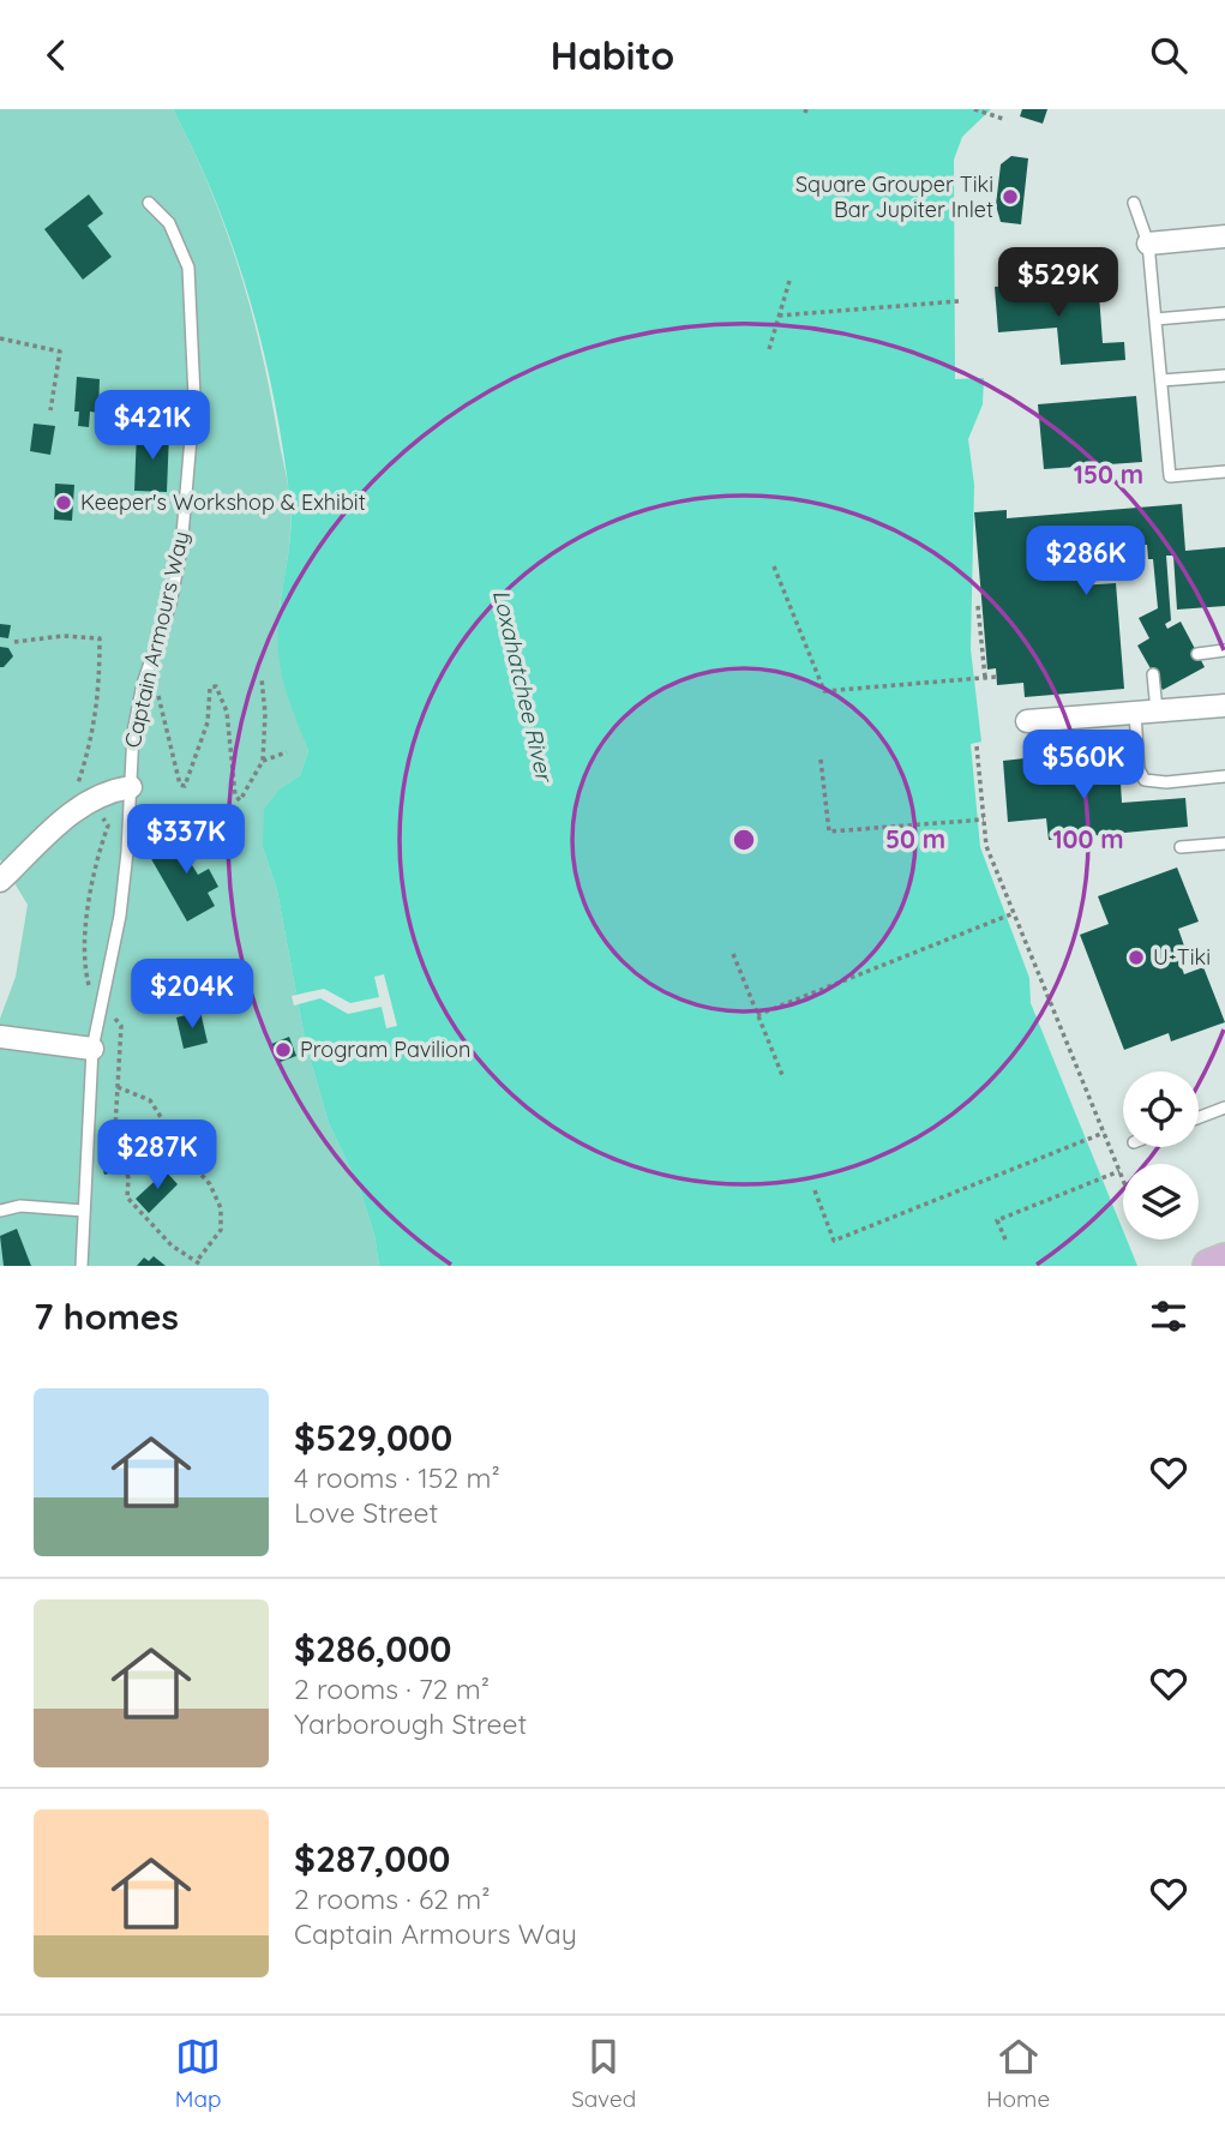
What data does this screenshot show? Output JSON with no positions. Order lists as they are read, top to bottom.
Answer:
{
  "streets": {
    "lane": ["Captain Armours Way"]
  },
  "water": ["Loxahatchee River"],
  "places": [
    "Square Grouper Tiki Bar Jupiter Inlet",
    "Keeper's Workshop & Exhibit",
    "U-Tiki",
    "Program Pavilion"
  ],
  "page": {
    "header": "Habito",
    "price": [
      "$529K",
      "$421K",
      "$286K",
      "$560K",
      "$337K",
      "$204K",
      "$287K"
    ],
    "heading": "7 homes",
    "list": [
      {
        "name": "$529,000",
        "note": "4 rooms · 152 m² · Love Street"
      },
      {
        "name": "$286,000",
        "note": "2 rooms · 72 m² · Yarborough Street"
      },
      {
        "name": "$287,000",
        "note": "2 rooms · 62 m² · Captain Armours Way"
      }
    ],
    "tabs": ["Map", "Saved", "Home"]
  },
  "rings": ["150 m", "50 m", "100 m"]
}
